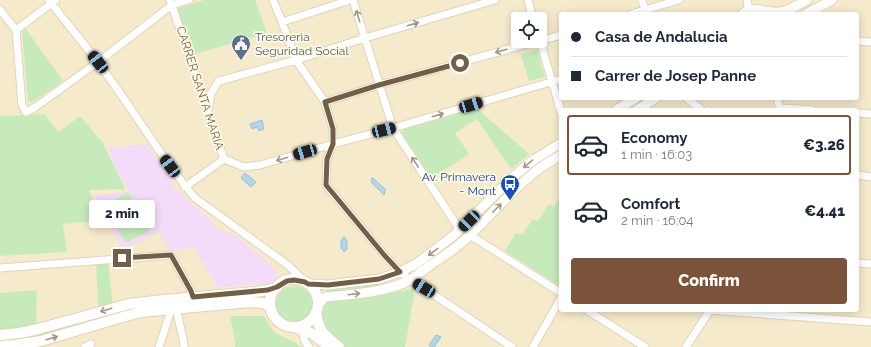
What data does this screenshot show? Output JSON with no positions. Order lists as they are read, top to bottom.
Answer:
{
  "streets": {
    "street": ["CARRER SANTA MARIA"]
  },
  "places": {
    "public building": ["Tresoreria Seguridad Social"],
    "bus stop": ["Av. Primavera - Mont"]
  },
  "page": {
    "banner": ["Casa de Andalucia", "Carrer de Josep Panne"],
    "list": [
      {
        "name": "Economy",
        "note": "1 min · 16:03",
        "value": "€3.26"
      },
      {
        "name": "Comfort",
        "note": "2 min · 16:04",
        "value": "€4.41"
      }
    ],
    "bubble": "2 min",
    "buttons": "Confirm"
  }
}
